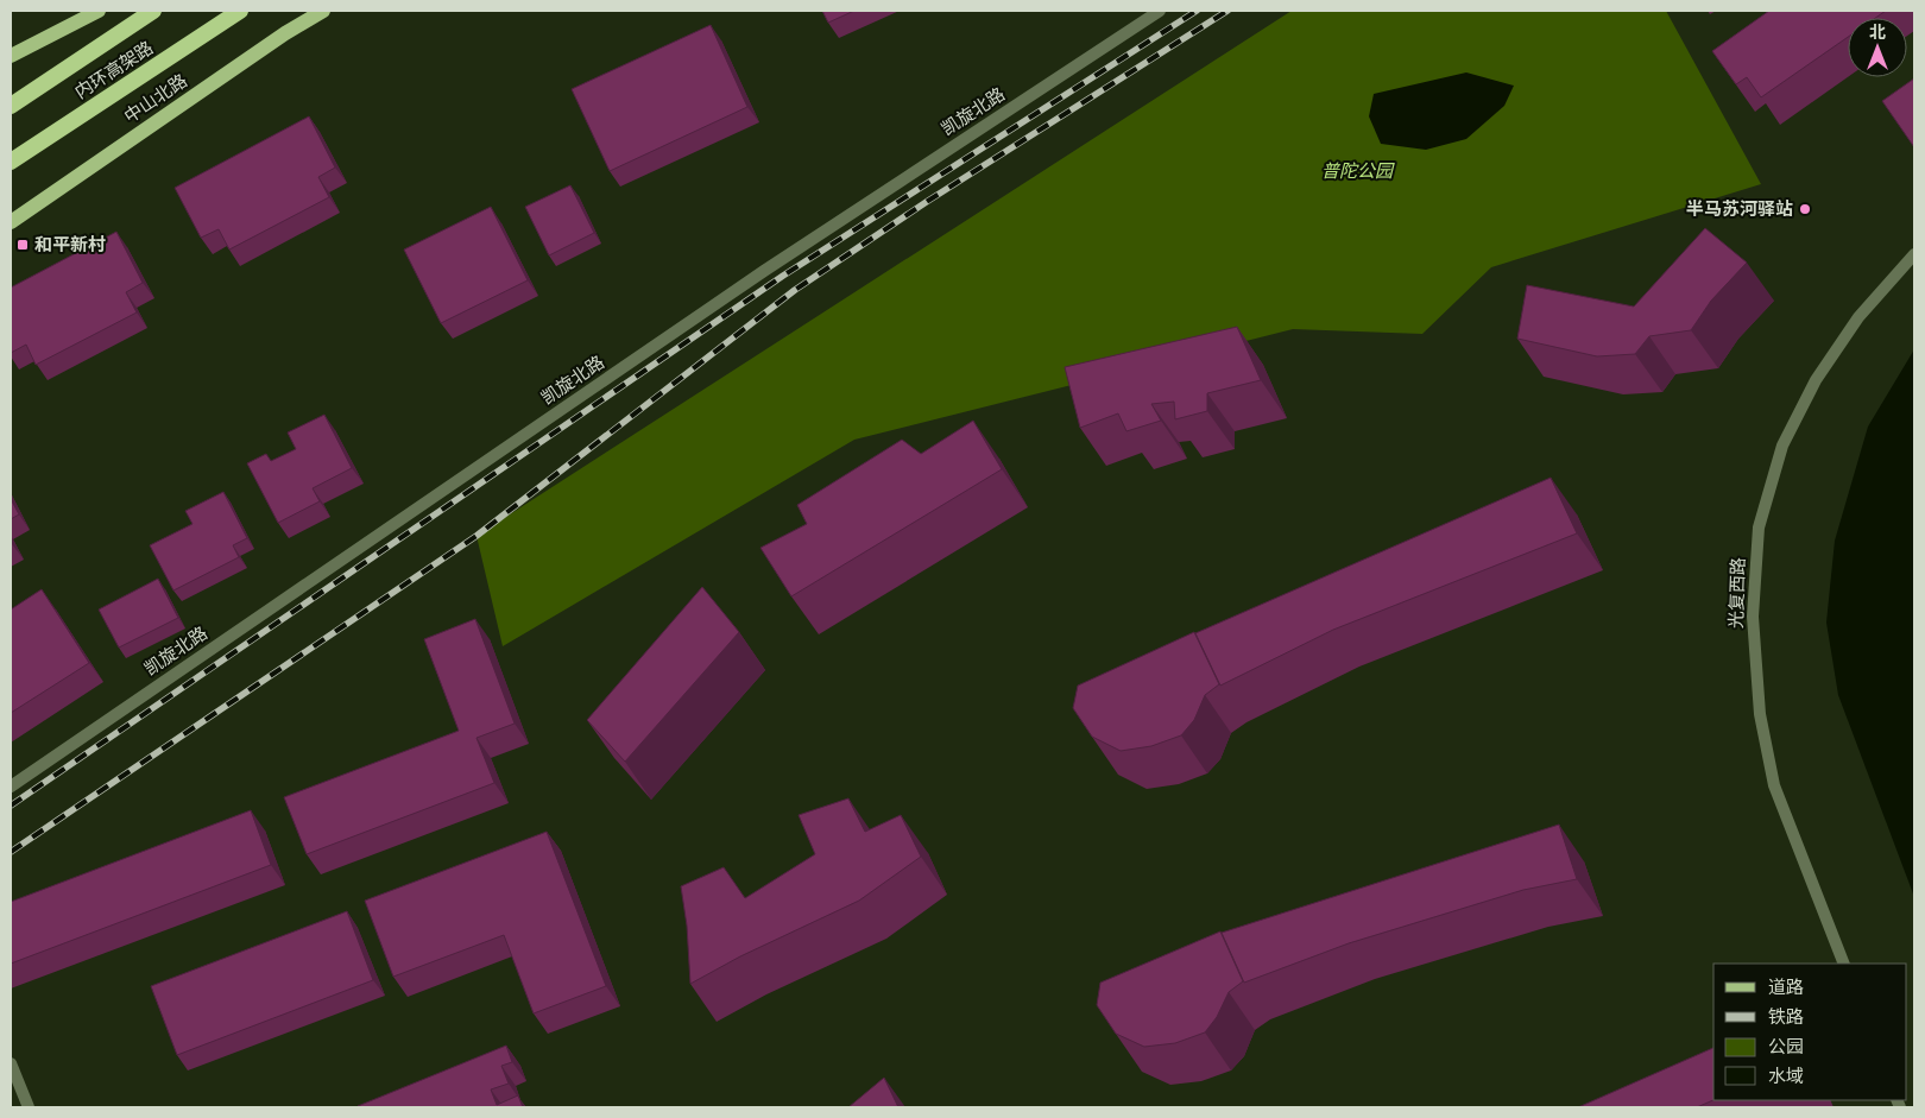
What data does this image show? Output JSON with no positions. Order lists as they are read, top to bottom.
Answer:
{
  "streets": {
    "highway": ["内环高架路"],
    "main road": ["中山北路"],
    "street": ["凯旋北路", "光复西路"]
  },
  "parks": ["普陀公园"],
  "places": {
    "other": ["半马苏河驿站"],
    "transit": ["和平新村"]
  },
  "legend": [
    "道路",
    "铁路",
    "公园",
    "水域"
  ],
  "north": "top"
}
